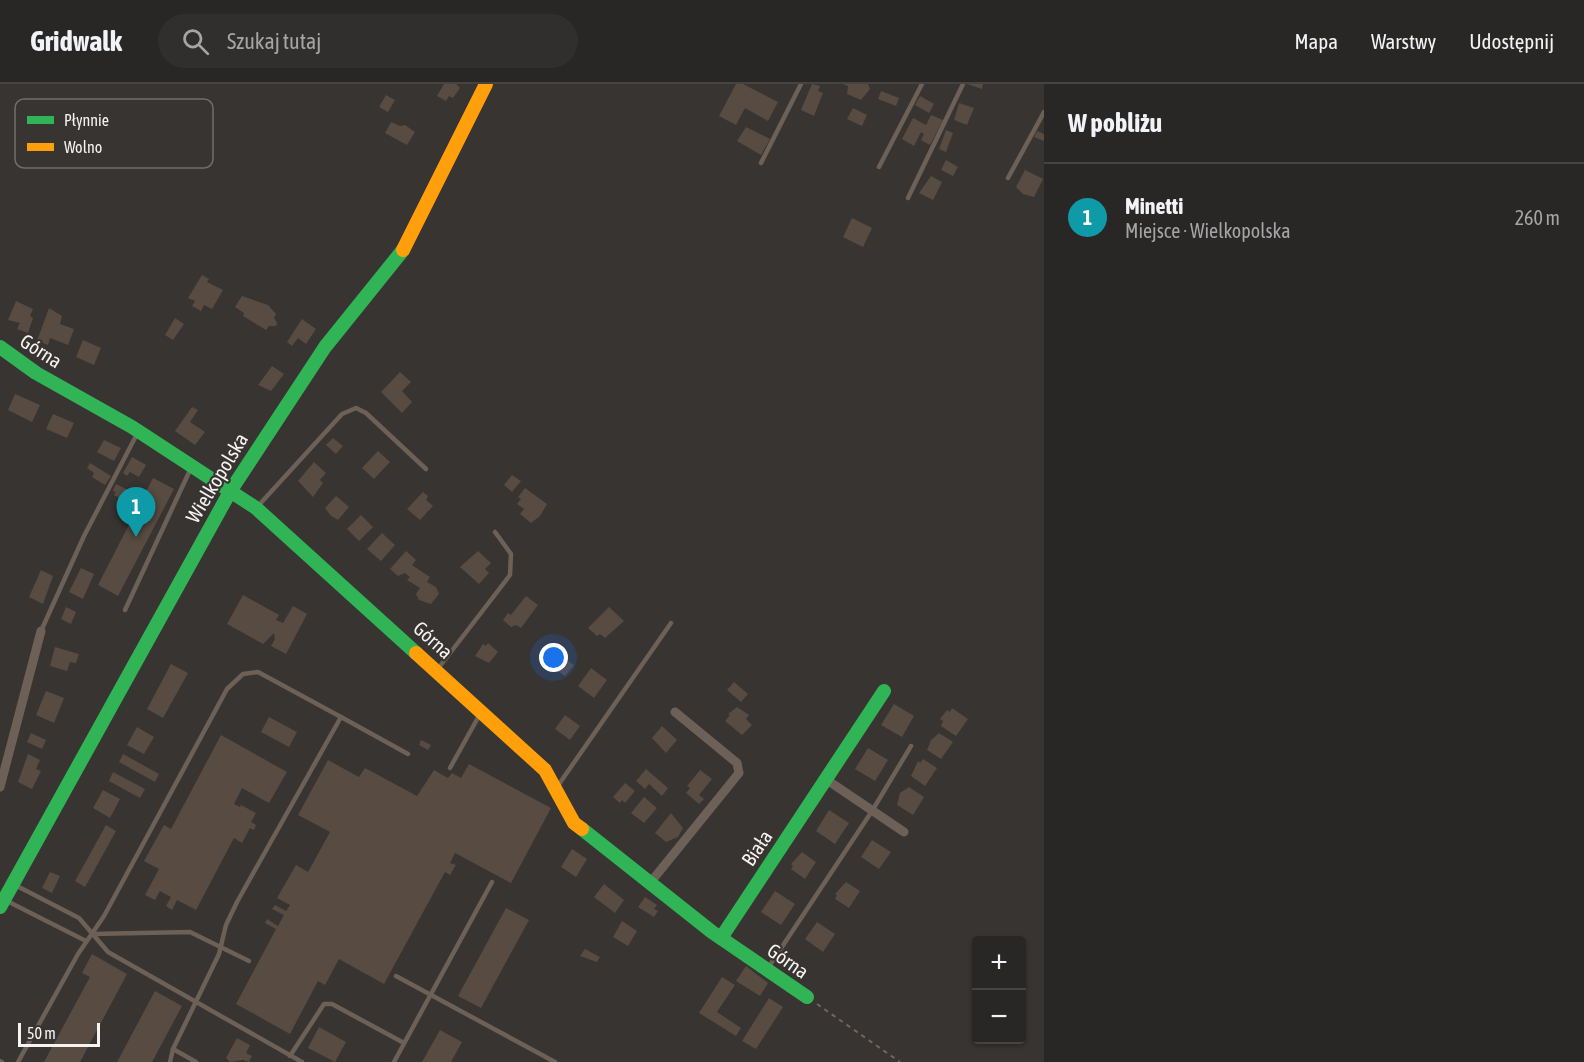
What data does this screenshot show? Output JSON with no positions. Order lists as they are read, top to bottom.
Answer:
{
  "streets": {
    "street": ["Górna", "Wielkopolska", "Biała"]
  },
  "crossings": [
    ["Górna", "Wielkopolska"],
    ["Górna", "Biała"]
  ],
  "legend": ["Płynnie", "Wolno"],
  "scale_bar": "50 m",
  "page": {
    "header": "Gridwalk",
    "search": "Szukaj tutaj",
    "nav": ["Mapa", "Warstwy", "Udostępnij"],
    "heading": "W pobliżu",
    "list": [
      {
        "mark": "1",
        "name": "Minetti",
        "note": "Miejsce · Wielkopolska",
        "value": "260 m"
      }
    ],
    "pins": "1",
    "map_buttons": ["+", "−"],
    "scale": "50 m"
  }
}
